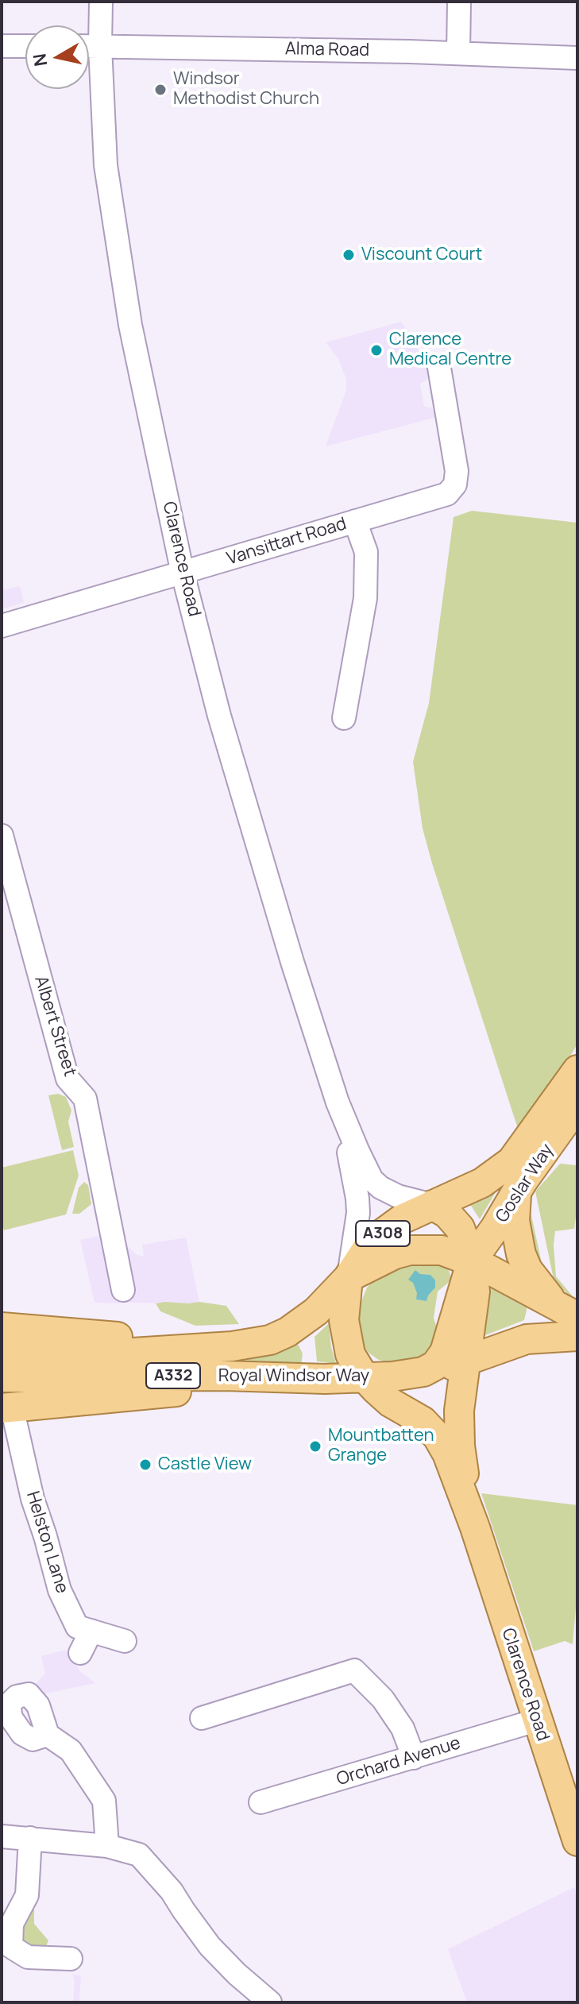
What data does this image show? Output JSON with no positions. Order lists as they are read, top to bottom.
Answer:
{
  "streets": {
    "main road": [
      "Clarence Road",
      "Goslar Way",
      "A308",
      "A332",
      "Royal Windsor Way"
    ],
    "street": [
      "Alma Road",
      "Vansittart Road",
      "Albert Street",
      "Helston Lane",
      "Orchard Avenue"
    ]
  },
  "crossings": [
    ["Alma Road", "Clarence Road"],
    ["Vansittart Road", "Clarence Road"],
    ["Clarence Road", "Goslar Way"],
    ["Clarence Road", "Royal Windsor Way"],
    ["Clarence Road", "Orchard Avenue"],
    ["Goslar Way", "Royal Windsor Way"]
  ],
  "places": [
    "Windsor Methodist Church",
    "Viscount Court",
    "Clarence Medical Centre",
    "Mountbatten Grange",
    "Castle View"
  ],
  "north": "left"
}
